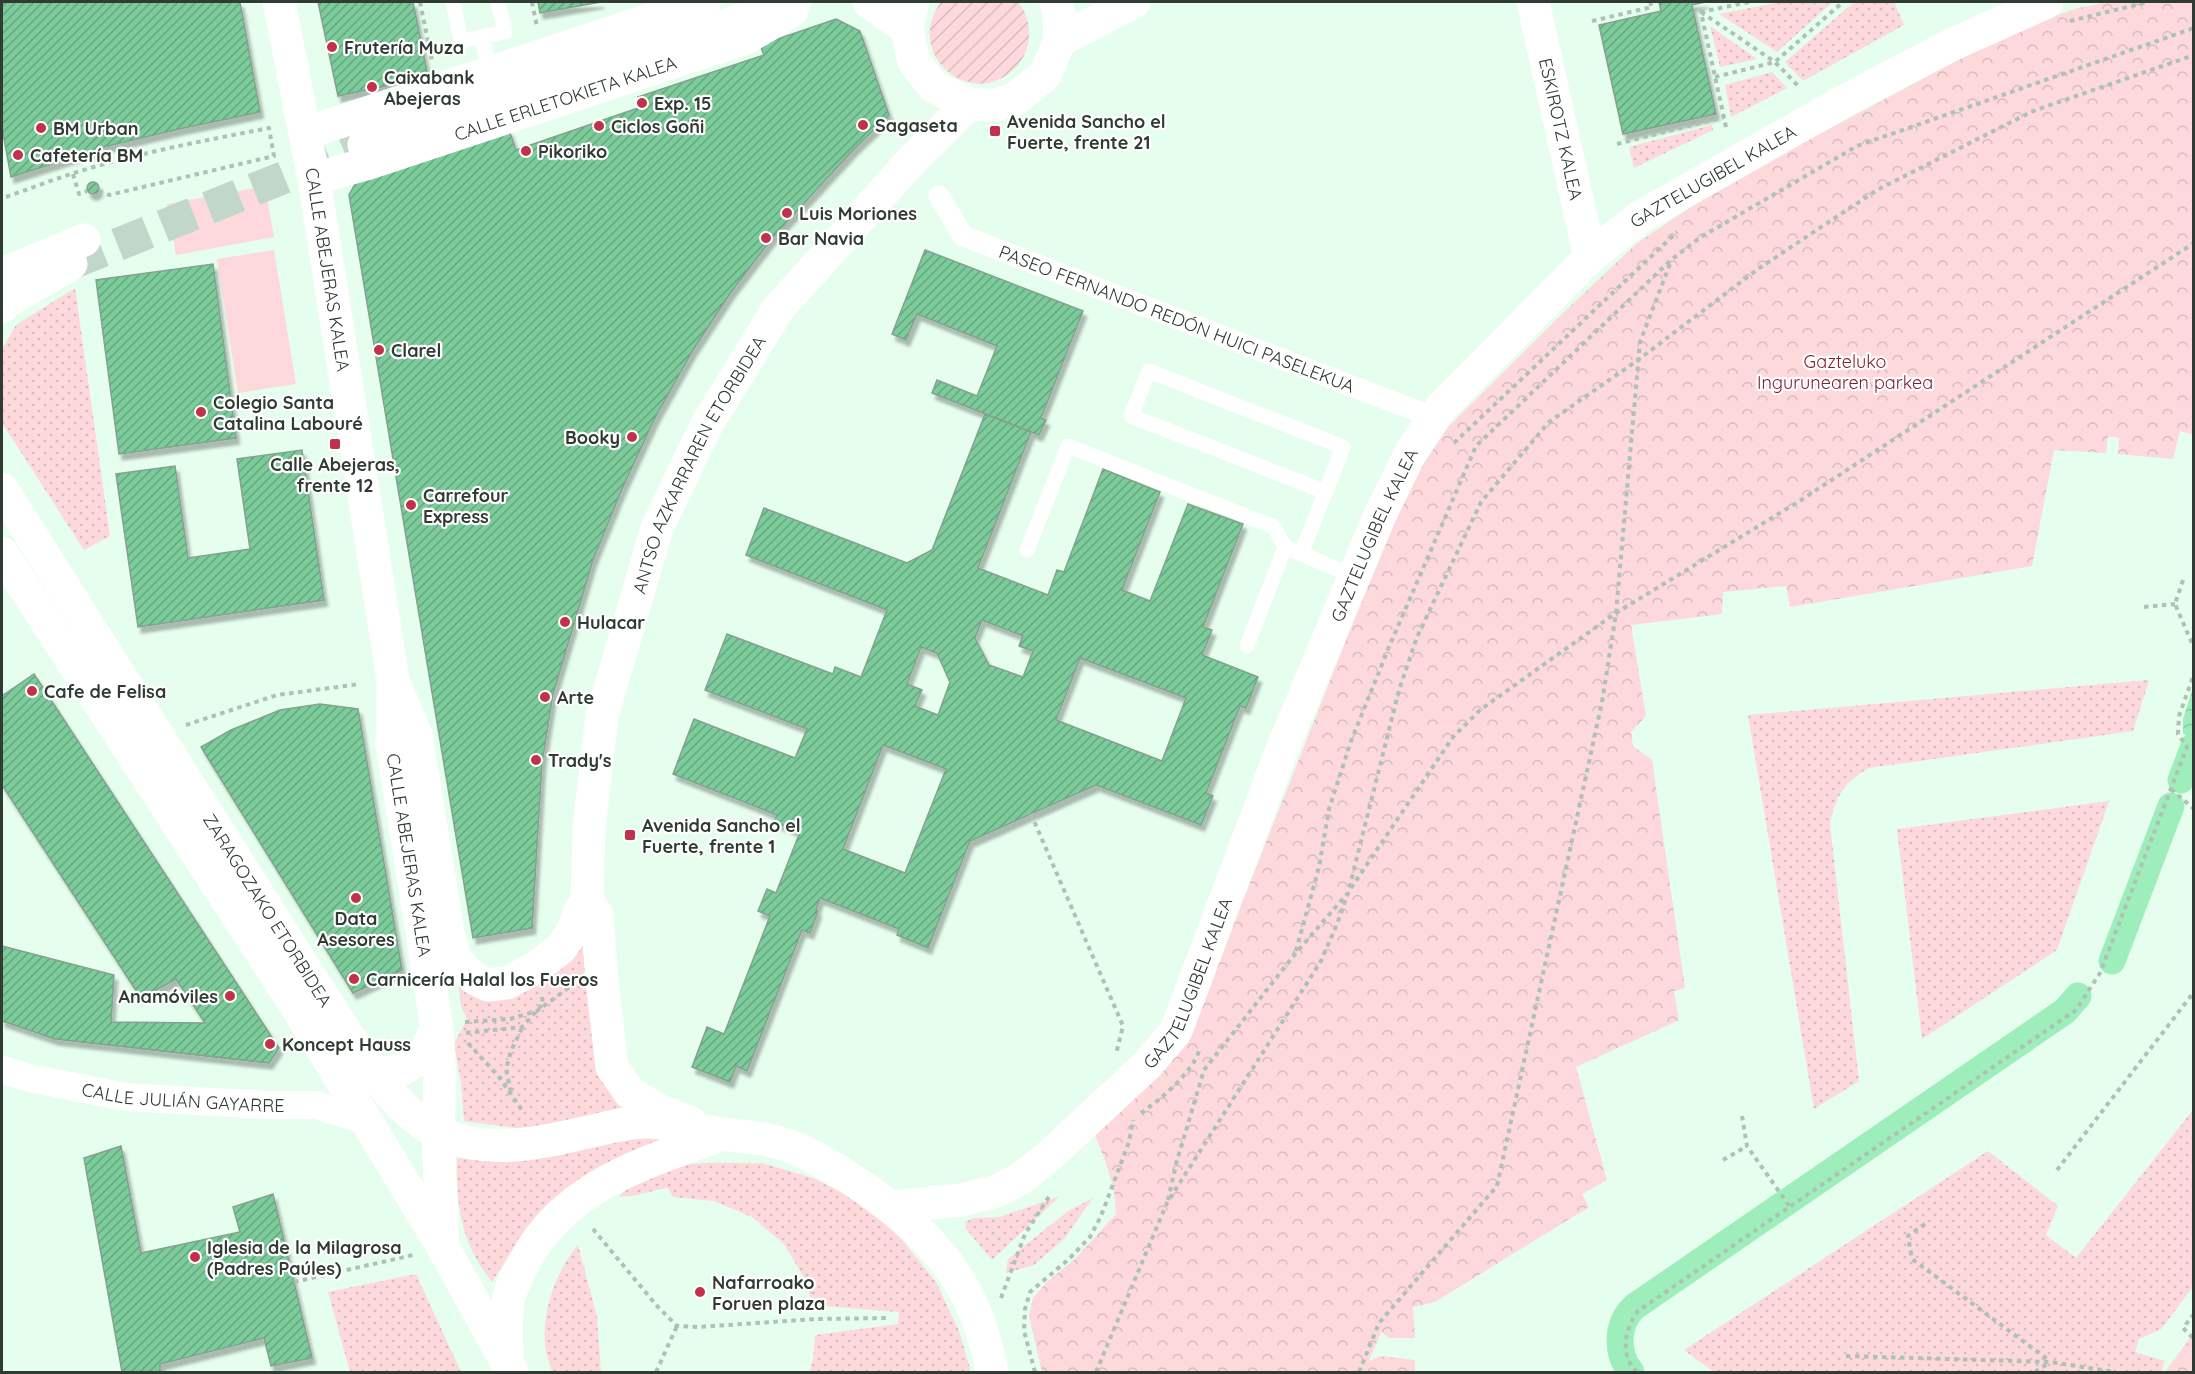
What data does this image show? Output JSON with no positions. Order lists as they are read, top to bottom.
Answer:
{
  "streets": {
    "street": [
      "CALLE ERLETOKIETA KALEA",
      "ESKIROTZ KALEA",
      "GAZTELUGIBEL KALEA",
      "CALLE ABEJERAS KALEA",
      "PASEO FERNANDO REDÓN HUICI PASELEKUA",
      "ANTSO AZKARRAREN ETORBIDEA",
      "ZARAGOZAKO ETORBIDEA",
      "CALLE JULIÁN GAYARRE"
    ]
  },
  "crossings": [
    ["CALLE ERLETOKIETA KALEA", "CALLE ABEJERAS KALEA"],
    ["ESKIROTZ KALEA", "GAZTELUGIBEL KALEA"],
    ["GAZTELUGIBEL KALEA", "PASEO FERNANDO REDÓN HUICI PASELEKUA"],
    ["CALLE ABEJERAS KALEA", "ANTSO AZKARRAREN ETORBIDEA"],
    ["CALLE ABEJERAS KALEA", "ZARAGOZAKO ETORBIDEA"],
    ["ANTSO AZKARRAREN ETORBIDEA", "ZARAGOZAKO ETORBIDEA"],
    ["ZARAGOZAKO ETORBIDEA", "CALLE JULIÁN GAYARRE"]
  ],
  "parks": ["Gazteluko Ingurunearen parkea"],
  "places": {
    "other": [
      "Frutería Muza",
      "Caixabank Abejeras",
      "Exp. 15",
      "Sagaseta",
      "Ciclos Goñi",
      "BM Urban",
      "Pikoriko",
      "Cafetería BM",
      "Luis Moriones",
      "Bar Navia",
      "Clarel",
      "Colegio Santa Catalina Labouré",
      "Booky",
      "Carrefour Express",
      "Hulacar",
      "Cafe de Felisa",
      "Arte",
      "Trady's",
      "Data Asesores",
      "Carnicería Halal los Fueros",
      "Anamóviles",
      "Koncept Hauss",
      "Iglesia de la Milagrosa (Padres Paúles)",
      "Nafarroako Foruen plaza"
    ],
    "transit": ["Avenida Sancho el Fuerte, frente 21", "Calle Abejeras, frente 12", "Avenida Sancho el Fuerte, frente 1"]
  }
}
